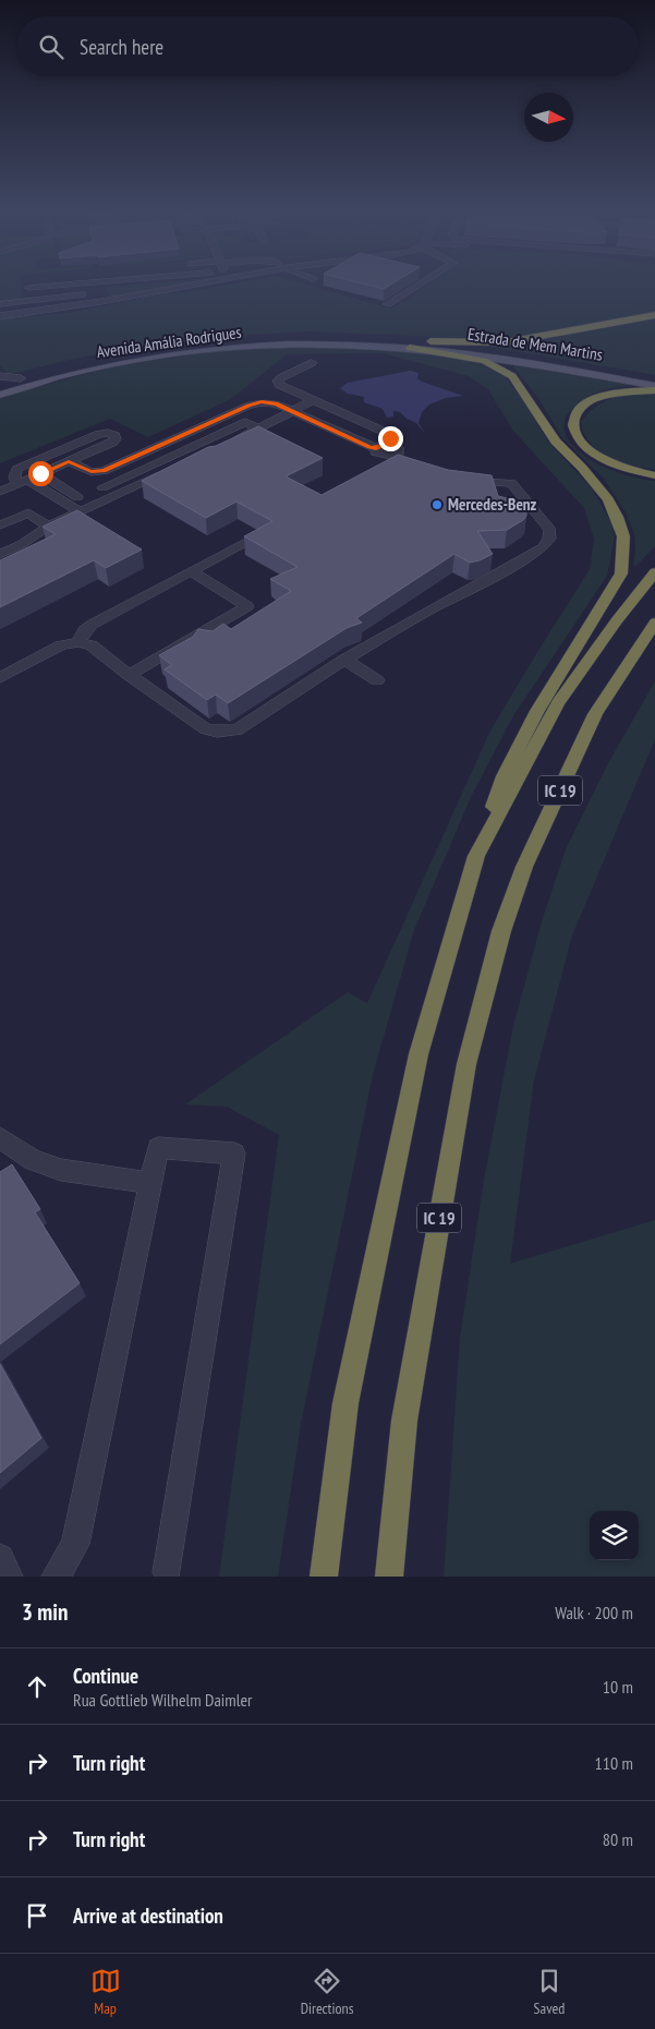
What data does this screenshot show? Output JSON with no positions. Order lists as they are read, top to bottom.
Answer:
{
  "streets": {
    "highway": ["IC 19"],
    "main road": ["Avenida Amália Rodrigues", "Estrada de Mem Martins"]
  },
  "crossings": [
    ["Avenida Amália Rodrigues", "Estrada de Mem Martins"]
  ],
  "places": ["Mercedes-Benz"],
  "north": "right",
  "page": {
    "search": "Search here",
    "heading": ["3 min", "Walk · 200 m"],
    "list": [
      ["Continue", "Rua Gottlieb Wilhelm Daimler", "10 m"],
      ["Turn right", "110 m"],
      ["Turn right", "80 m"],
      "Arrive at destination"
    ],
    "nav": ["Map", "Directions", "Saved"]
  }
}
